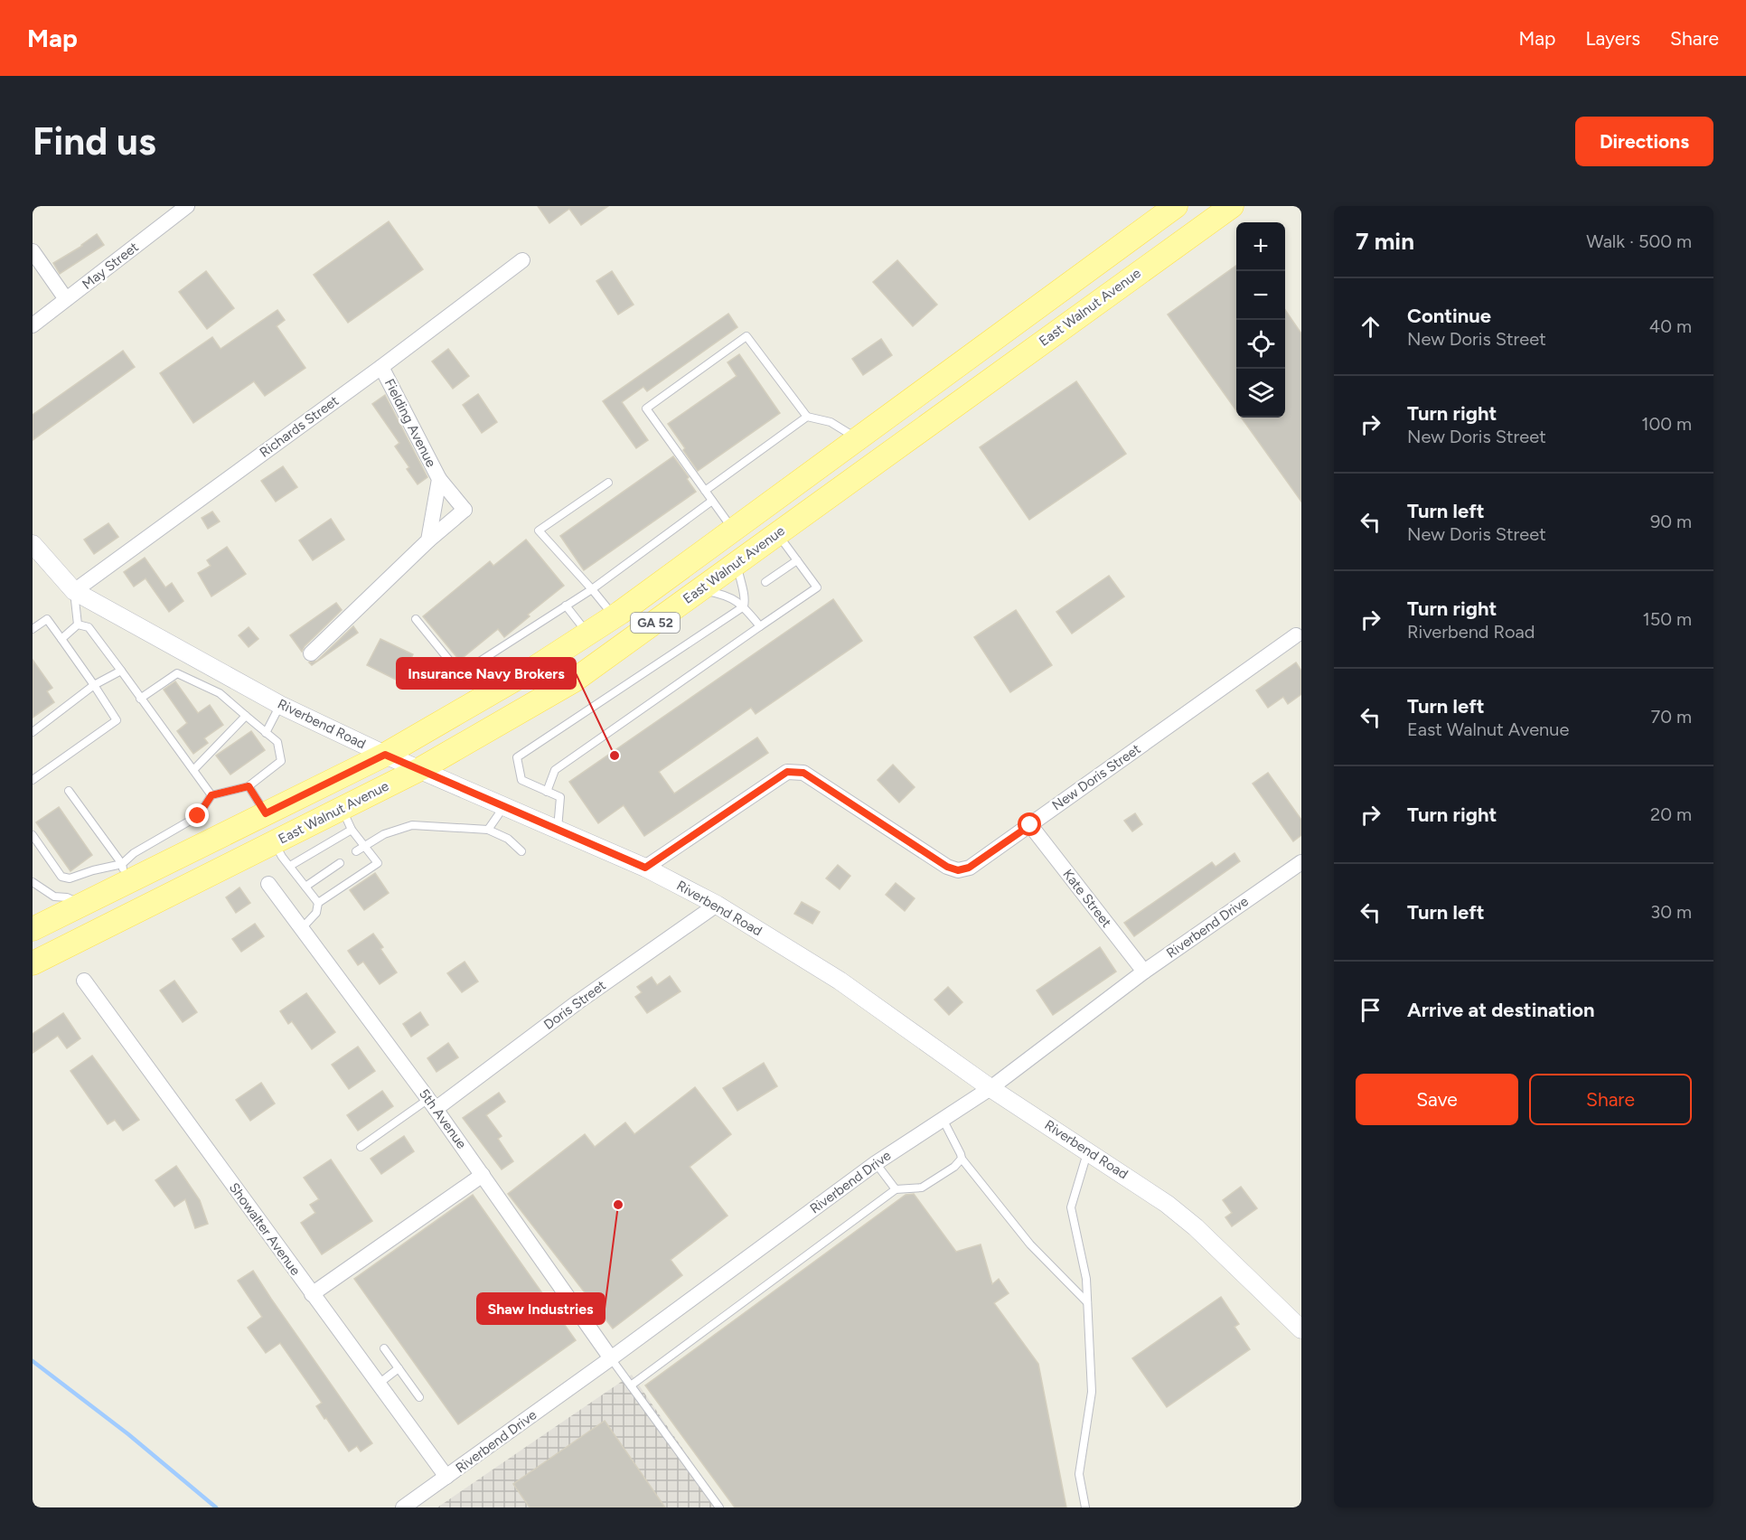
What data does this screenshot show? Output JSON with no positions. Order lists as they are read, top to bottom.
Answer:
{
  "streets": {
    "main road": ["East Walnut Avenue", "GA 52"],
    "street": [
      "May Street",
      "Fielding Avenue",
      "Richards Street",
      "Riverbend Road",
      "New Doris Street",
      "Kate Street",
      "Riverbend Drive",
      "Doris Street",
      "5th Avenue",
      "Showalter Avenue"
    ]
  },
  "crossings": [
    ["East Walnut Avenue", "Riverbend Road"],
    ["Fielding Avenue", "Richards Street"],
    ["Richards Street", "Riverbend Road"],
    ["Riverbend Road", "New Doris Street"],
    ["Riverbend Road", "Riverbend Drive"],
    ["Riverbend Road", "Doris Street"],
    ["New Doris Street", "Kate Street"],
    ["Kate Street", "Riverbend Drive"],
    ["Riverbend Drive", "5th Avenue"],
    ["Riverbend Drive", "Showalter Avenue"],
    ["Doris Street", "5th Avenue"]
  ],
  "places": ["Insurance Navy Brokers", "Shaw Industries"],
  "page": {
    "header": "Map",
    "nav": ["Map", "Layers", "Share"],
    "buttons": [
      "Directions",
      ["Save", "Share"]
    ],
    "title": "Find us",
    "heading": ["7 min", "Walk · 500 m"],
    "map_buttons": ["+", "−"],
    "list": [
      ["Continue", "New Doris Street", "40 m"],
      ["Turn right", "New Doris Street", "100 m"],
      ["Turn left", "New Doris Street", "90 m"],
      ["Turn right", "Riverbend Road", "150 m"],
      ["Turn left", "East Walnut Avenue", "70 m"],
      ["Turn right", "20 m"],
      ["Turn left", "30 m"],
      "Arrive at destination"
    ]
  }
}
